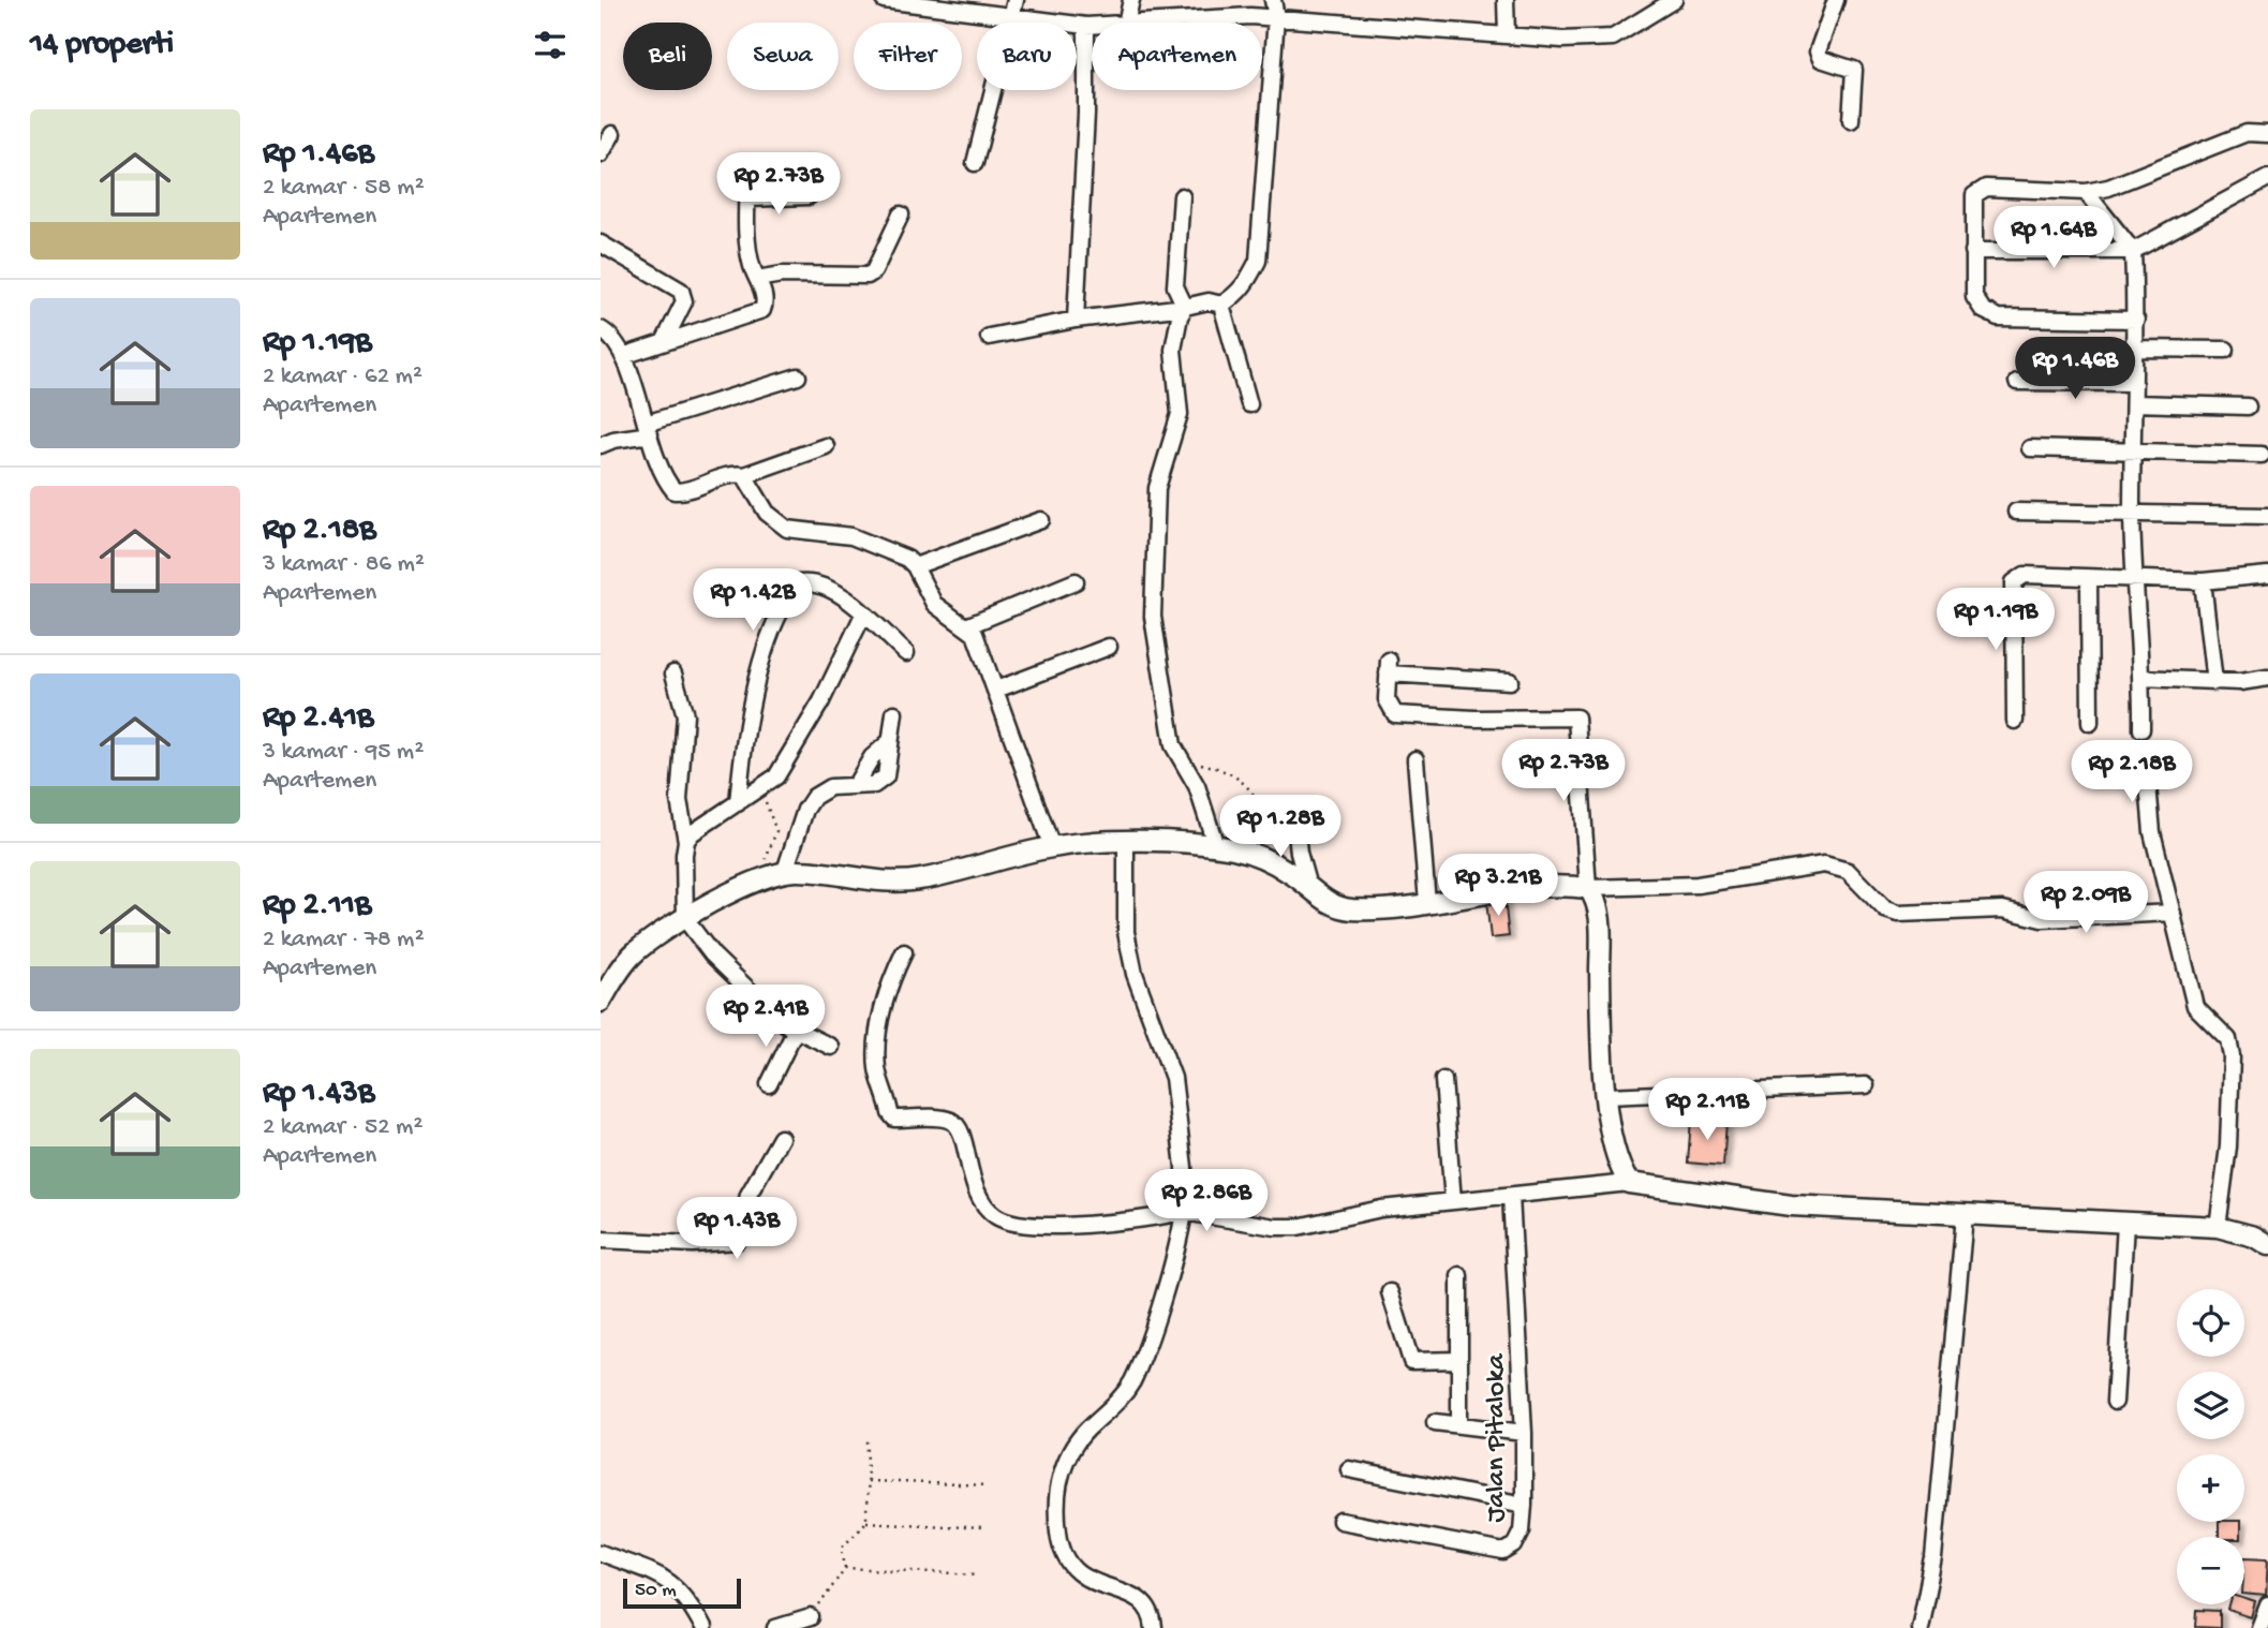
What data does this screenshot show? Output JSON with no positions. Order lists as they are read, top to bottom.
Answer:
{
  "streets": {
    "street": ["Jalan Pitaloka"]
  },
  "scale_bar": "50 m",
  "page": {
    "heading": "14 properti",
    "chip": [
      "Beli",
      "Sewa",
      "Filter",
      "Baru",
      "Apartemen"
    ],
    "list": [
      {
        "name": "Rp 1.46B",
        "note": "2 kamar · 58 m² · Apartemen"
      },
      {
        "name": "Rp 1.19B",
        "note": "2 kamar · 62 m² · Apartemen"
      },
      {
        "name": "Rp 2.18B",
        "note": "3 kamar · 86 m² · Apartemen"
      },
      {
        "name": "Rp 2.41B",
        "note": "3 kamar · 95 m² · Apartemen"
      },
      {
        "name": "Rp 2.11B",
        "note": "2 kamar · 78 m² · Apartemen"
      },
      {
        "name": "Rp 1.43B",
        "note": "2 kamar · 52 m² · Apartemen"
      }
    ],
    "price": [
      "Rp 2.73B",
      "Rp 1.64B",
      "Rp 1.46B",
      "Rp 1.42B",
      "Rp 1.19B",
      "Rp 2.73B",
      "Rp 2.18B",
      "Rp 1.28B",
      "Rp 3.21B",
      "Rp 2.09B",
      "Rp 2.41B",
      "Rp 2.11B",
      "Rp 2.86B",
      "Rp 1.43B"
    ],
    "map_buttons": ["+", "−"],
    "scale": "50 m"
  }
}
